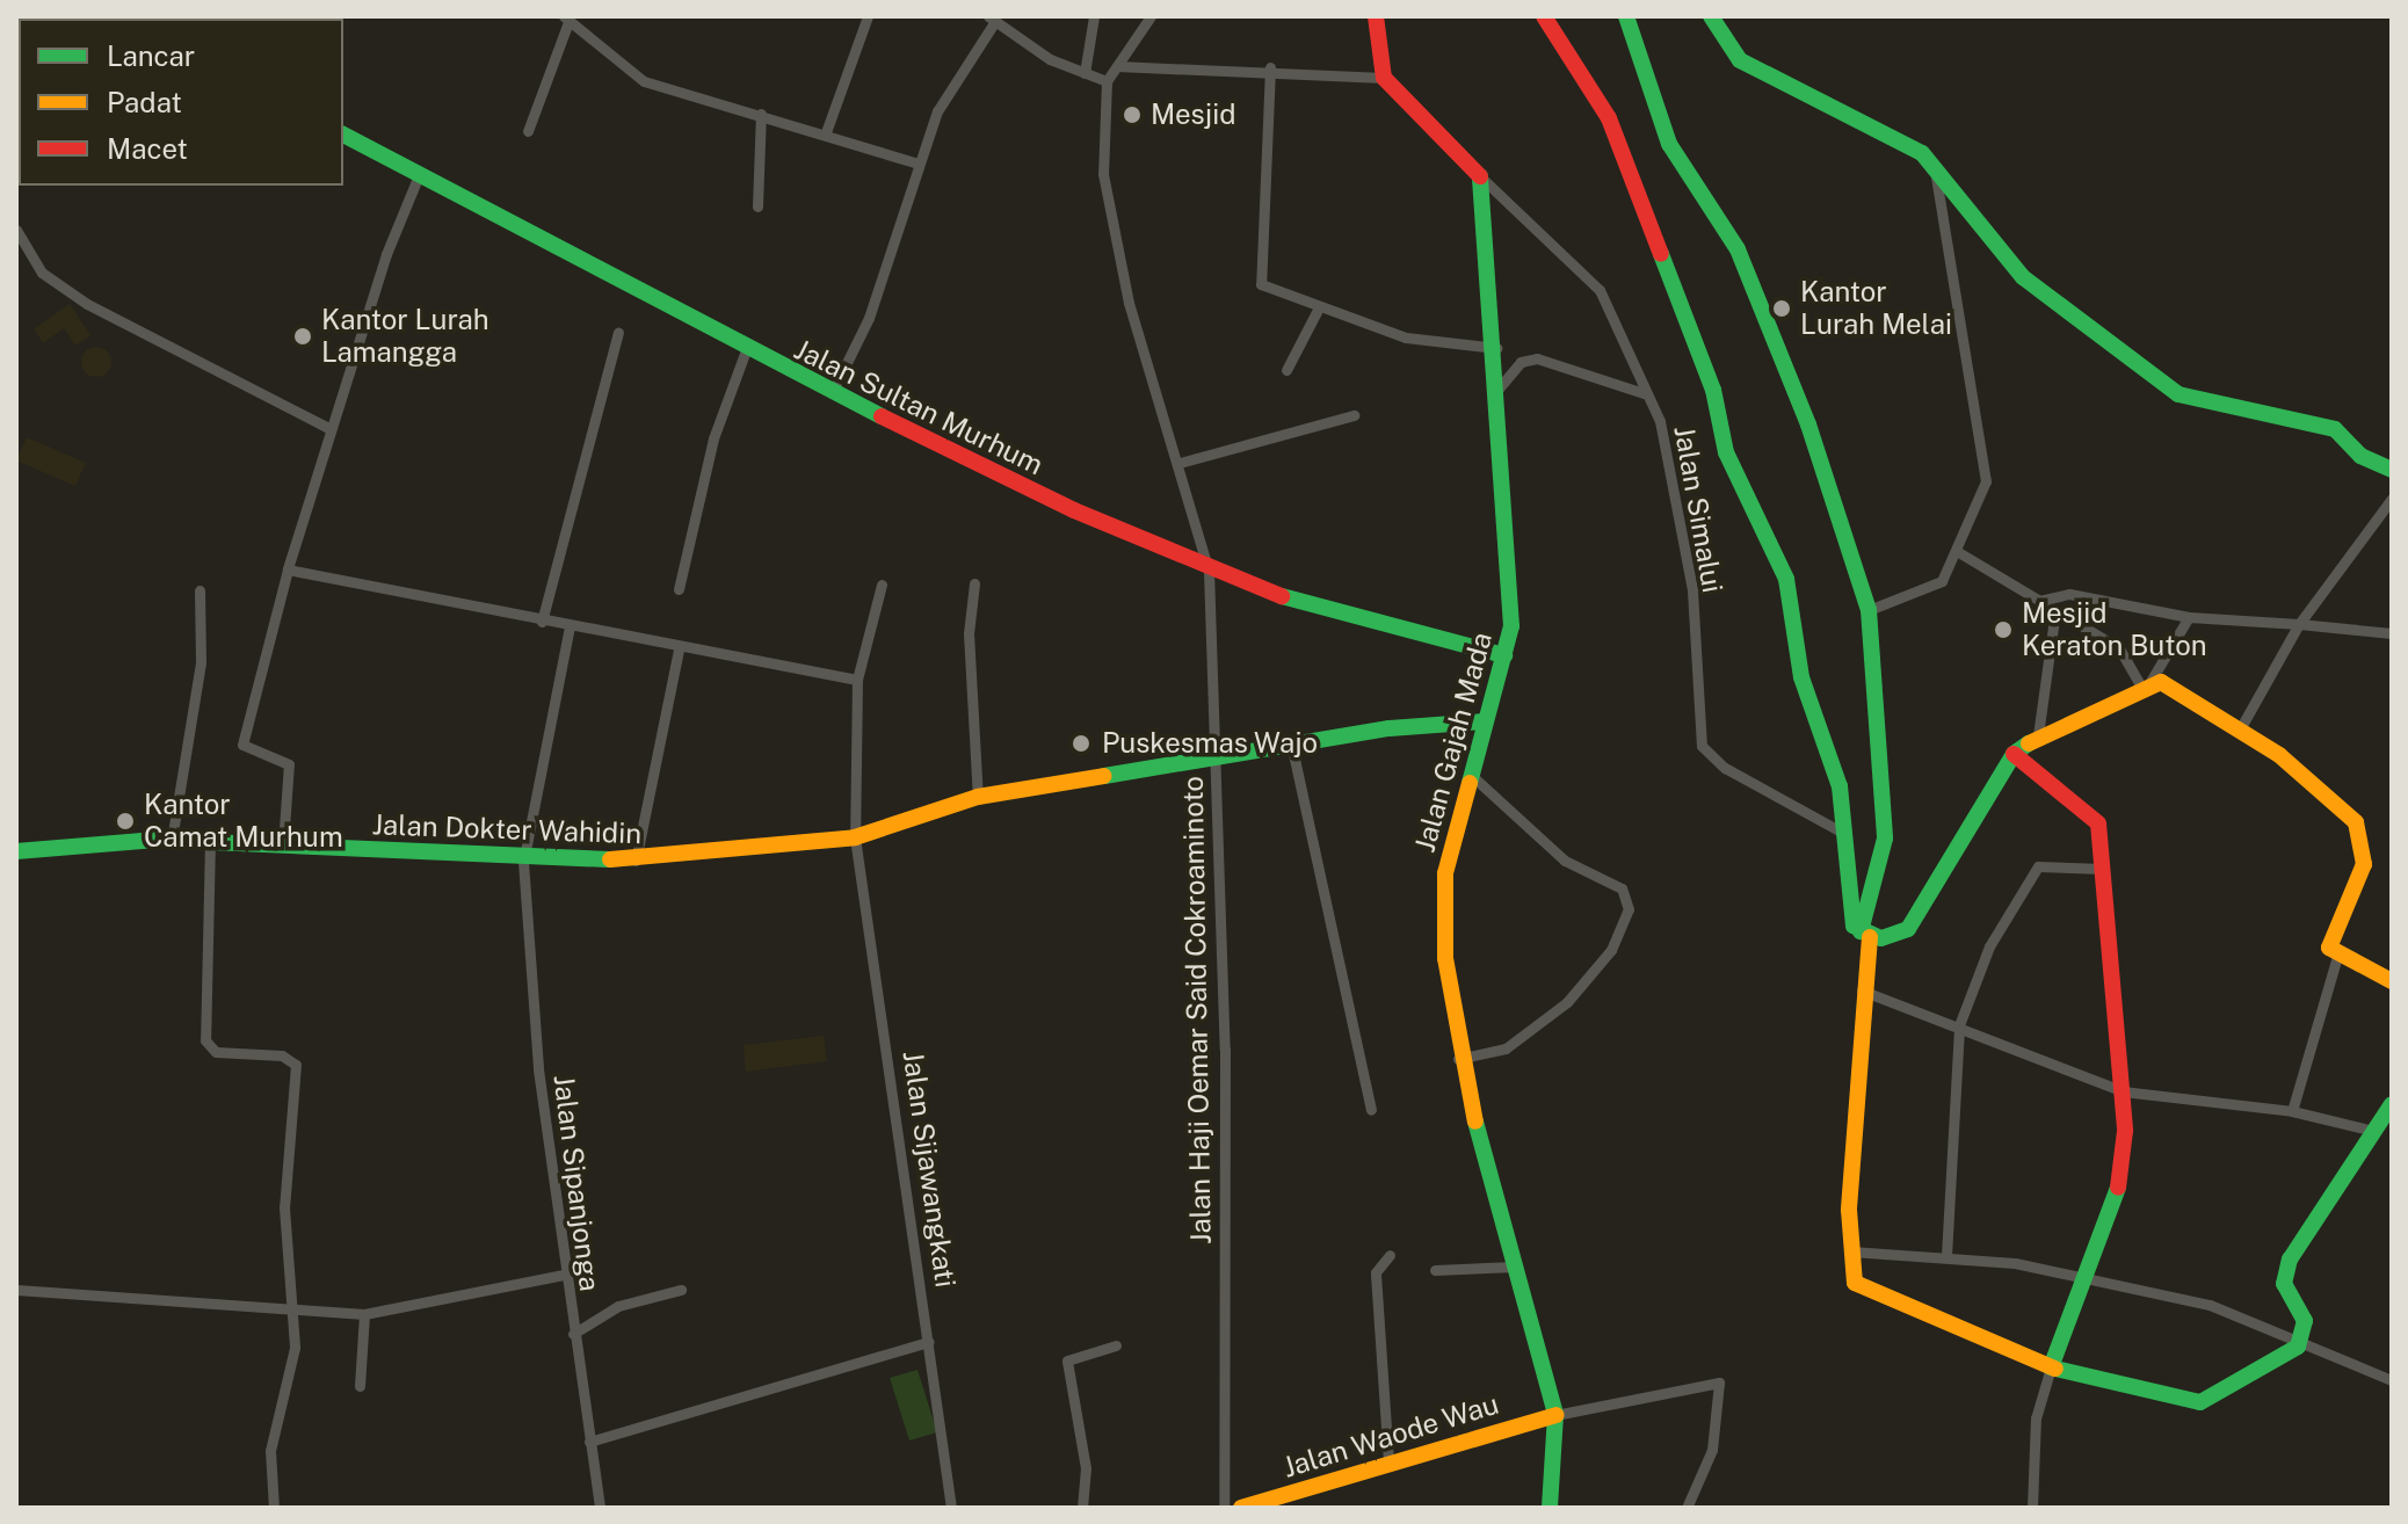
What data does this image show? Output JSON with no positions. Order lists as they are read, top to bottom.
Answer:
{
  "streets": {
    "main road": [
      "Jalan Sultan Murhum",
      "Jalan Gajah Mada",
      "Jalan Dokter Wahidin",
      "Jalan Waode Wau"
    ],
    "street": [
      "Jalan Simalui",
      "Jalan Haji Oemar Said Cokroaminoto",
      "Jalan Sijawangkati",
      "Jalan Sipanjonga"
    ]
  },
  "crossings": [
    ["Jalan Sultan Murhum", "Jalan Gajah Mada"],
    ["Jalan Sultan Murhum", "Jalan Haji Oemar Said Cokroaminoto"],
    ["Jalan Simalui", "Jalan Gajah Mada"],
    ["Jalan Gajah Mada", "Jalan Dokter Wahidin"],
    ["Jalan Gajah Mada", "Jalan Waode Wau"],
    ["Jalan Dokter Wahidin", "Jalan Haji Oemar Said Cokroaminoto"],
    ["Jalan Dokter Wahidin", "Jalan Sijawangkati"],
    ["Jalan Dokter Wahidin", "Jalan Sipanjonga"]
  ],
  "places": [
    "Mesjid",
    "Kantor Lurah Melai",
    "Kantor Lurah Lamangga",
    "Mesjid Keraton Buton",
    "Puskesmas Wajo",
    "Kantor Camat Murhum"
  ],
  "legend": ["Lancar", "Padat", "Macet"]
}
